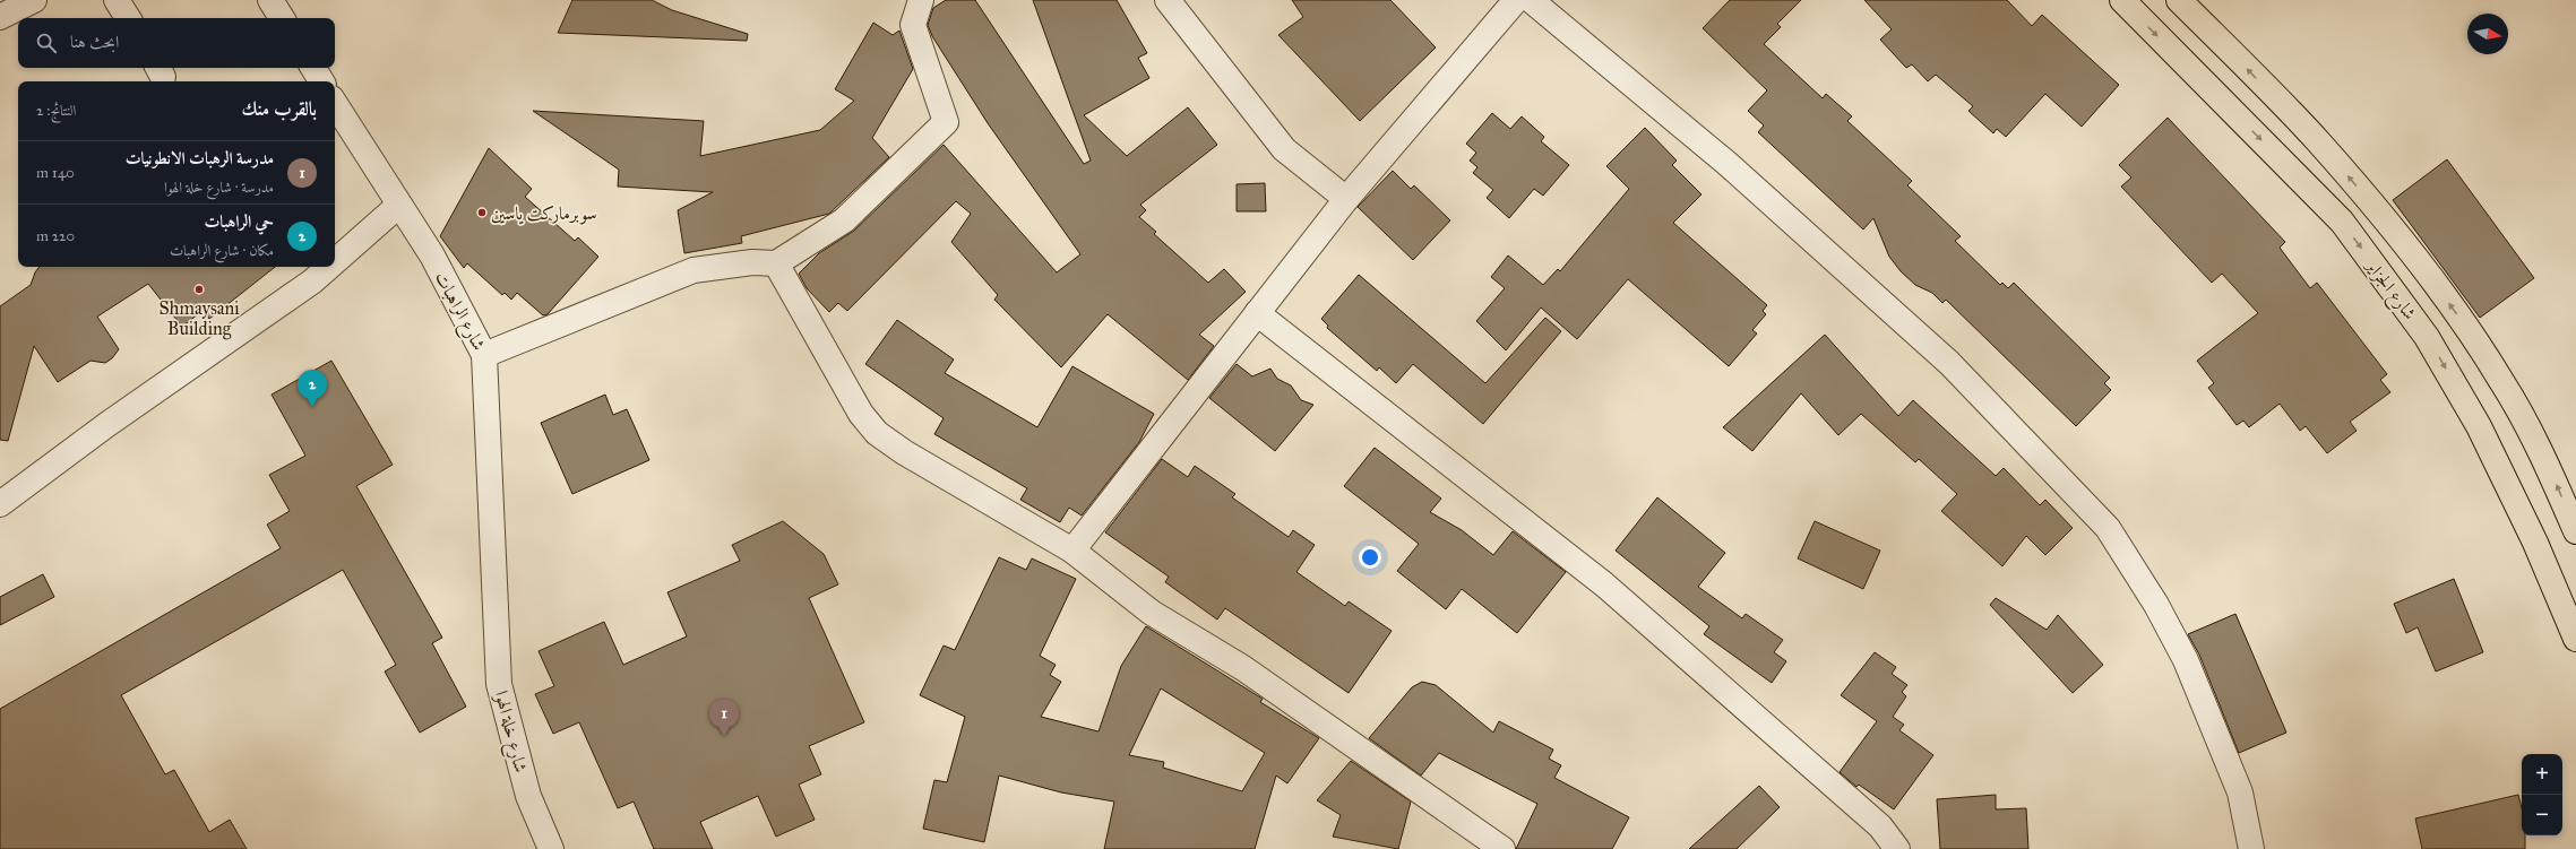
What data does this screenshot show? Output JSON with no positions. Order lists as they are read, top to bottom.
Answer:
{
  "streets": {
    "main road": ["شارع الجزاير"],
    "street": ["شارع الراهبات", "شارع خلة الهوا"]
  },
  "crossings": [
    ["شارع الراهبات", "شارع خلة الهوا"]
  ],
  "places": ["سوبرماركت ياسين", "Shmaysani Building"],
  "north": "right",
  "page": {
    "search": "ابحث هنا",
    "heading": ["بالقرب منك", "النتائج: 2"],
    "list": [
      {
        "mark": "1",
        "name": "مدرسة الرهبات الانطونيات",
        "note": "مدرسة · شارع خلة الهوا",
        "value": "140 m"
      },
      {
        "mark": "2",
        "name": "حي الراهبات",
        "note": "مكان · شارع الراهبات",
        "value": "220 m"
      }
    ],
    "pins": ["2", "1"],
    "map_buttons": ["+", "−"]
  }
}
